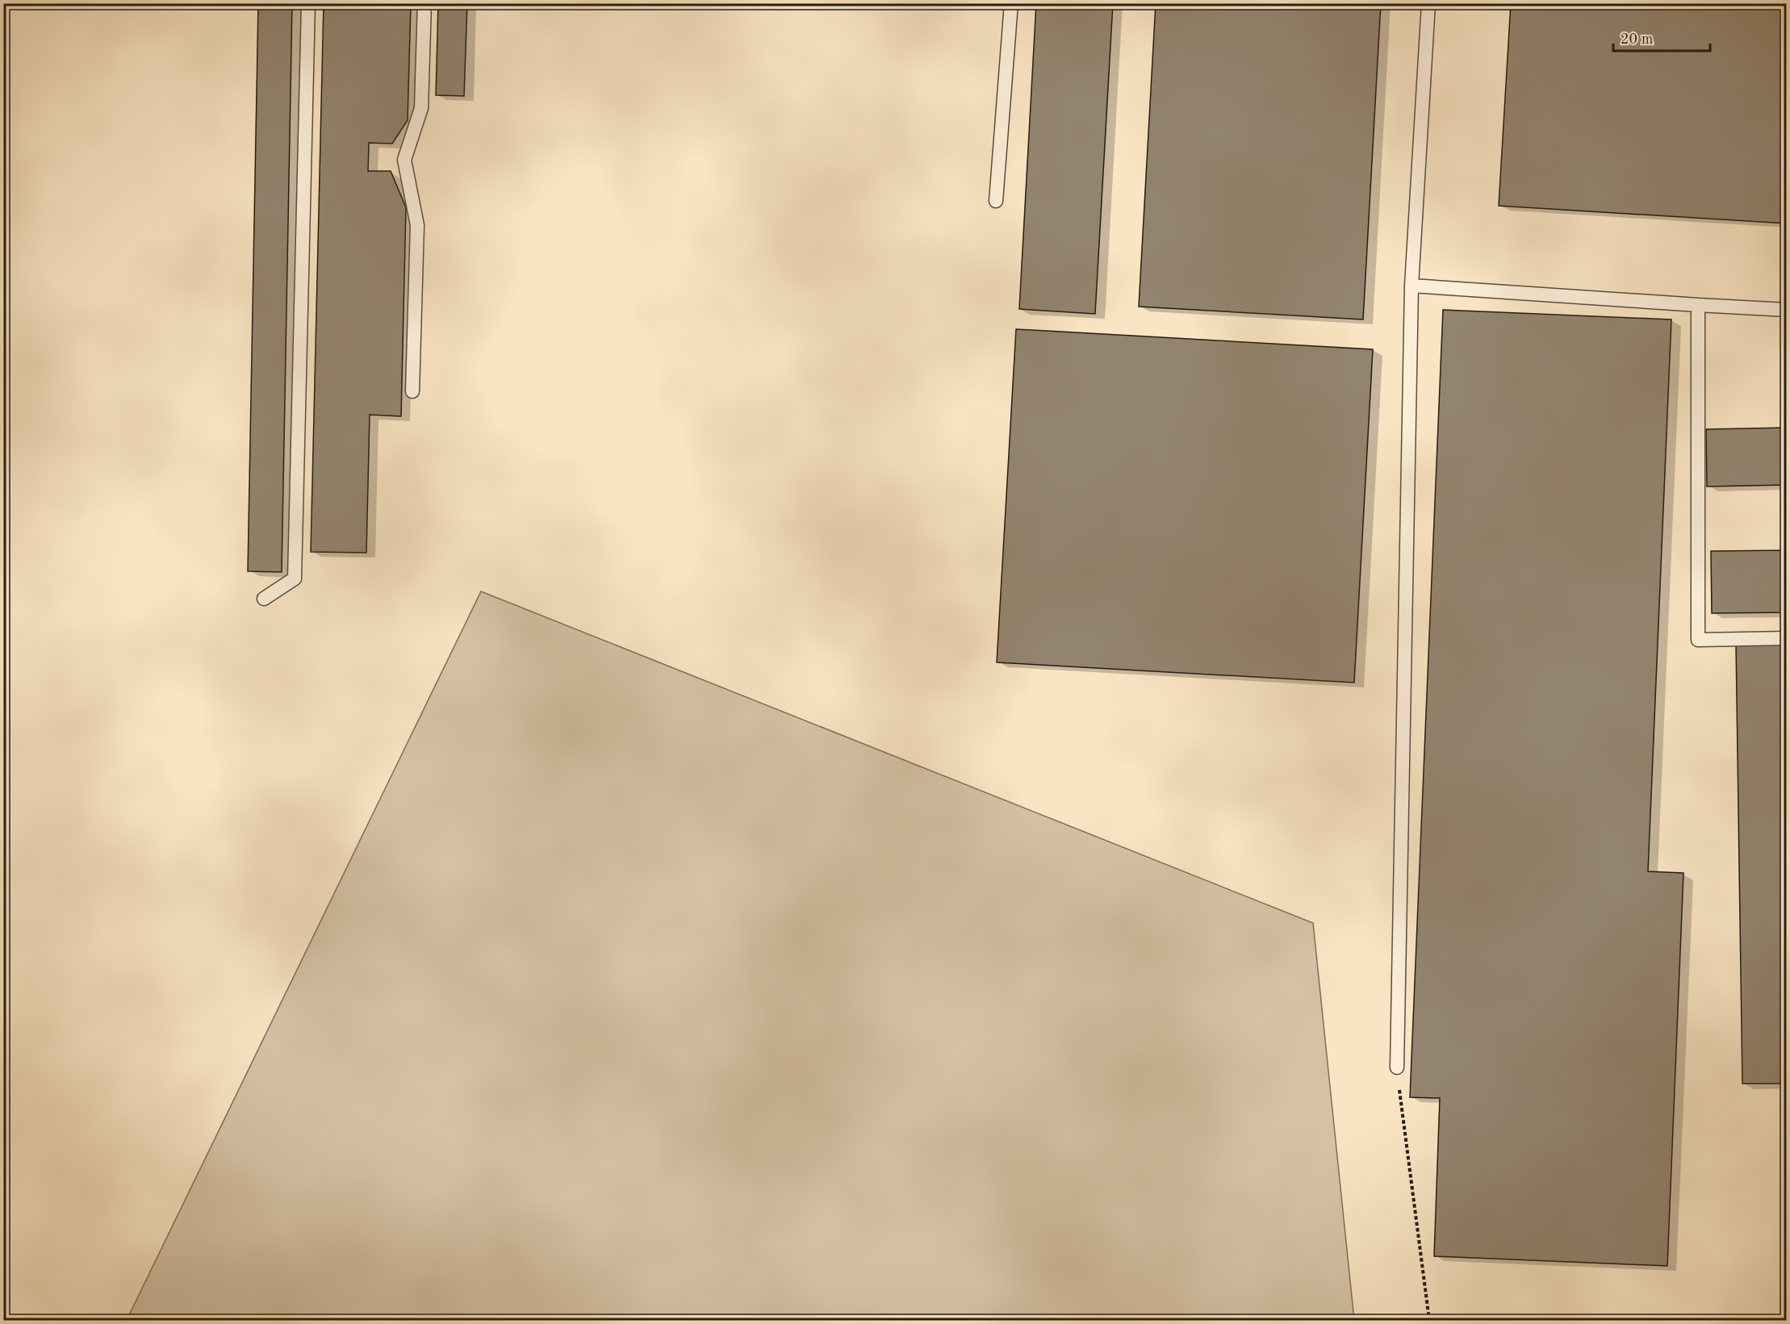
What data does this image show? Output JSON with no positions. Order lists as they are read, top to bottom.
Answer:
{
  "scale_bar": "20 m"
}
